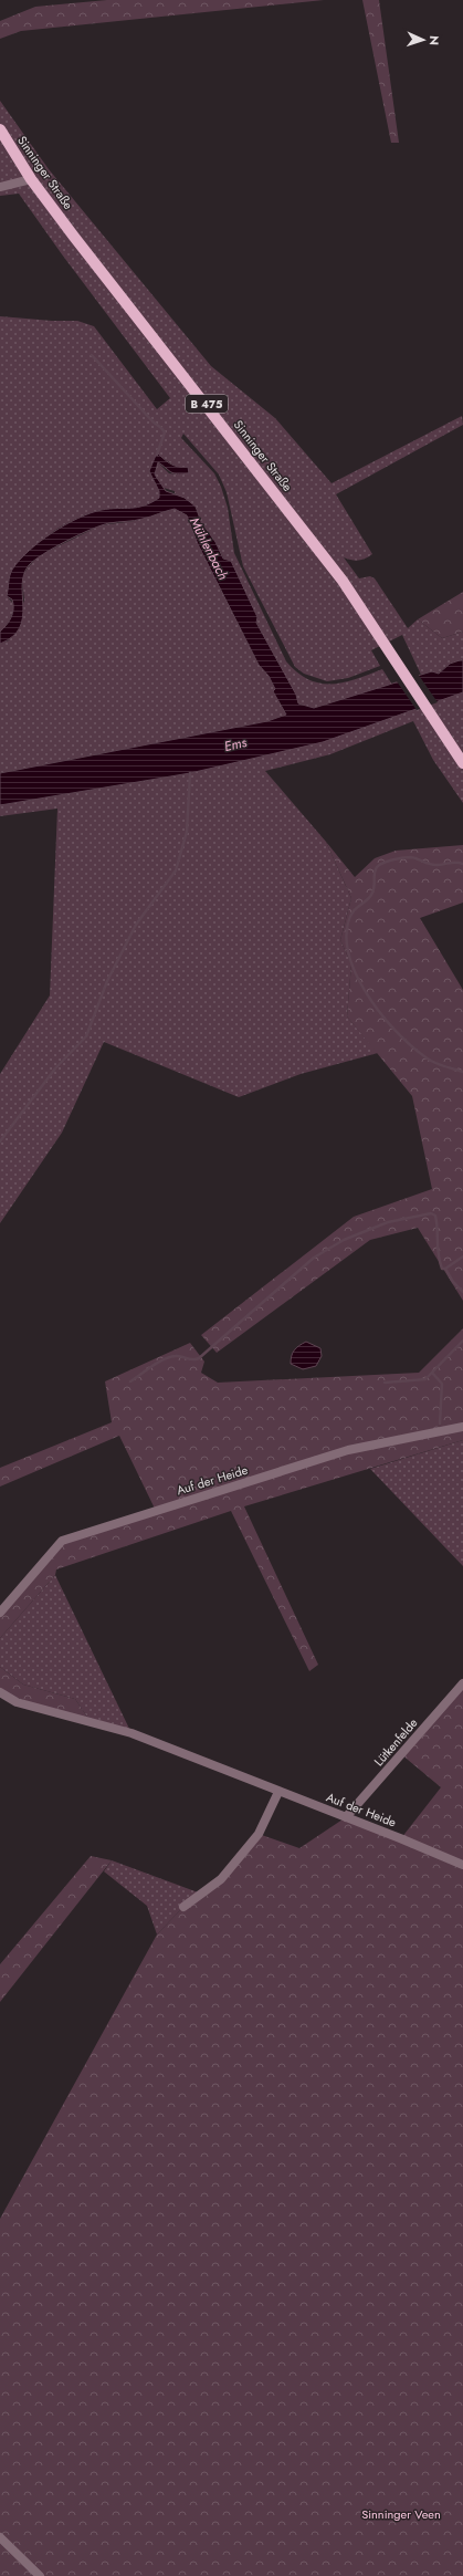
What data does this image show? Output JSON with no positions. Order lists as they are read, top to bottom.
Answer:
{
  "streets": {
    "main road": ["Sinninger Straße", "B 475"],
    "street": ["Auf der Heide", "Lütkenfelde"]
  },
  "crossings": [
    ["Auf der Heide", "Lütkenfelde"]
  ],
  "water": ["Mühlenbach", "Ems"],
  "parks": ["Sinninger Veen"],
  "north": "right"
}
